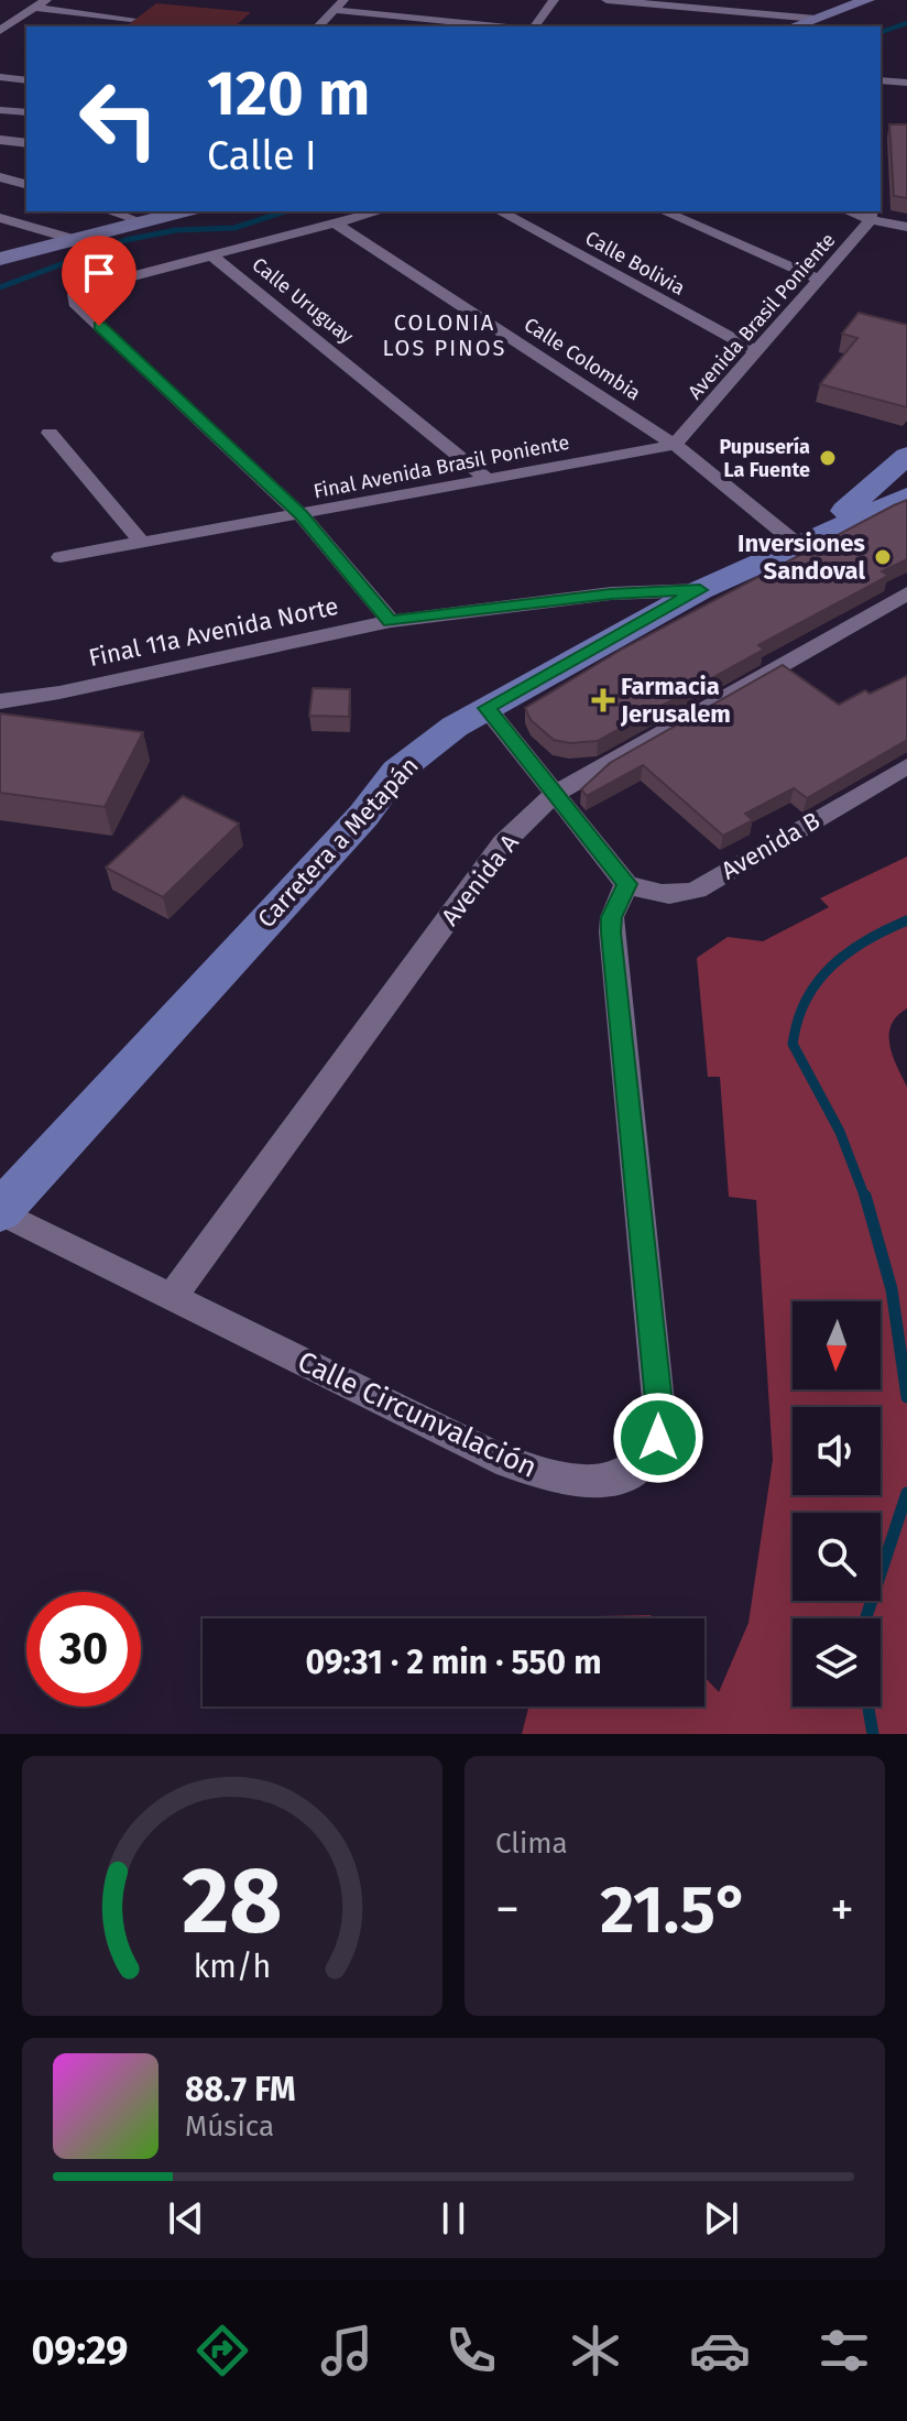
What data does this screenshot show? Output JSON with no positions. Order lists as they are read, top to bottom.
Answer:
{
  "streets": {
    "main road": ["Carretera a Metapán"],
    "street": [
      "Calle Bolivia",
      "Calle Uruguay",
      "Avenida Brasil Poniente",
      "Calle Colombia",
      "Final Avenida Brasil Poniente",
      "Final 11a Avenida Norte",
      "Avenida B",
      "Avenida A",
      "Calle Circunvalación"
    ]
  },
  "crossings": [
    ["Calle Bolivia", "Avenida Brasil Poniente"],
    ["Calle Uruguay", "Final Avenida Brasil Poniente"],
    ["Avenida Brasil Poniente", "Calle Colombia"],
    ["Avenida Brasil Poniente", "Final Avenida Brasil Poniente"],
    ["Calle Colombia", "Final Avenida Brasil Poniente"],
    ["Calle Colombia", "Carretera a Metapán"],
    ["Final 11a Avenida Norte", "Carretera a Metapán"],
    ["Carretera a Metapán", "Calle Circunvalación"],
    ["Avenida B", "Calle Circunvalación"],
    ["Avenida A", "Calle Circunvalación"]
  ],
  "districts": ["COLONIA LOS PINOS"],
  "places": {
    "other": ["Pupusería La Fuente", "Inversiones Sandoval"],
    "health": ["Farmacia Jerusalem"]
  },
  "north": "bottom",
  "page": {
    "turn": ["120 m", "Calle I"],
    "limit": "30",
    "trip": "09:31 · 2 min · 550 m",
    "tile": "Clima",
    "heat": ["−", "21.5°", "+"],
    "song": ["88.7 FM", "Música"],
    "tabs": "09:29",
    "gauge": ["28", "km/h"]
  }
}
